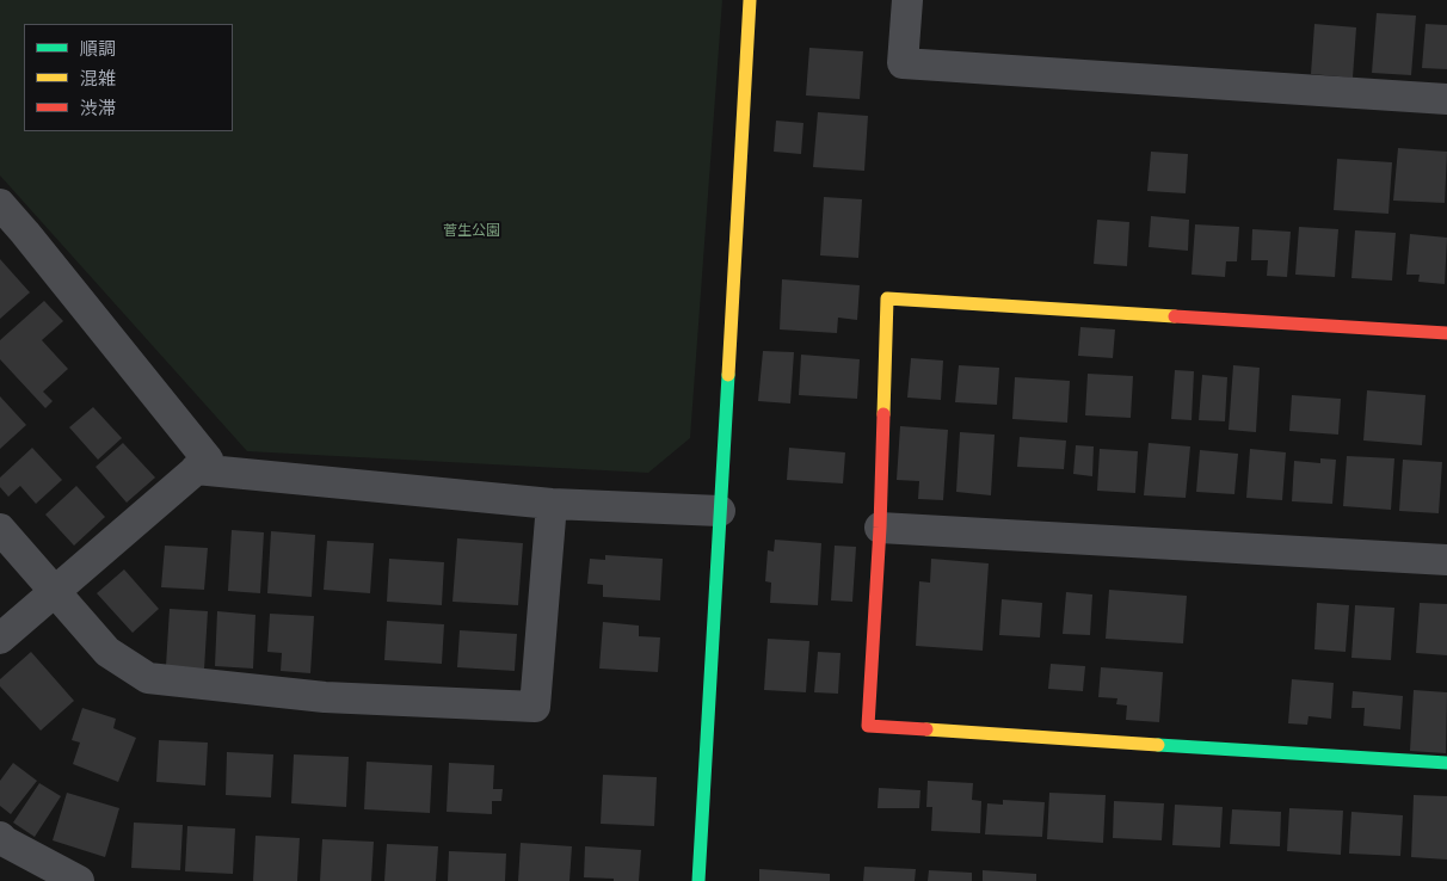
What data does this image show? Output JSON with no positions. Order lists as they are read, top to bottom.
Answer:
{
  "parks": ["菅生公園"],
  "legend": ["順調", "混雑", "渋滞"]
}
